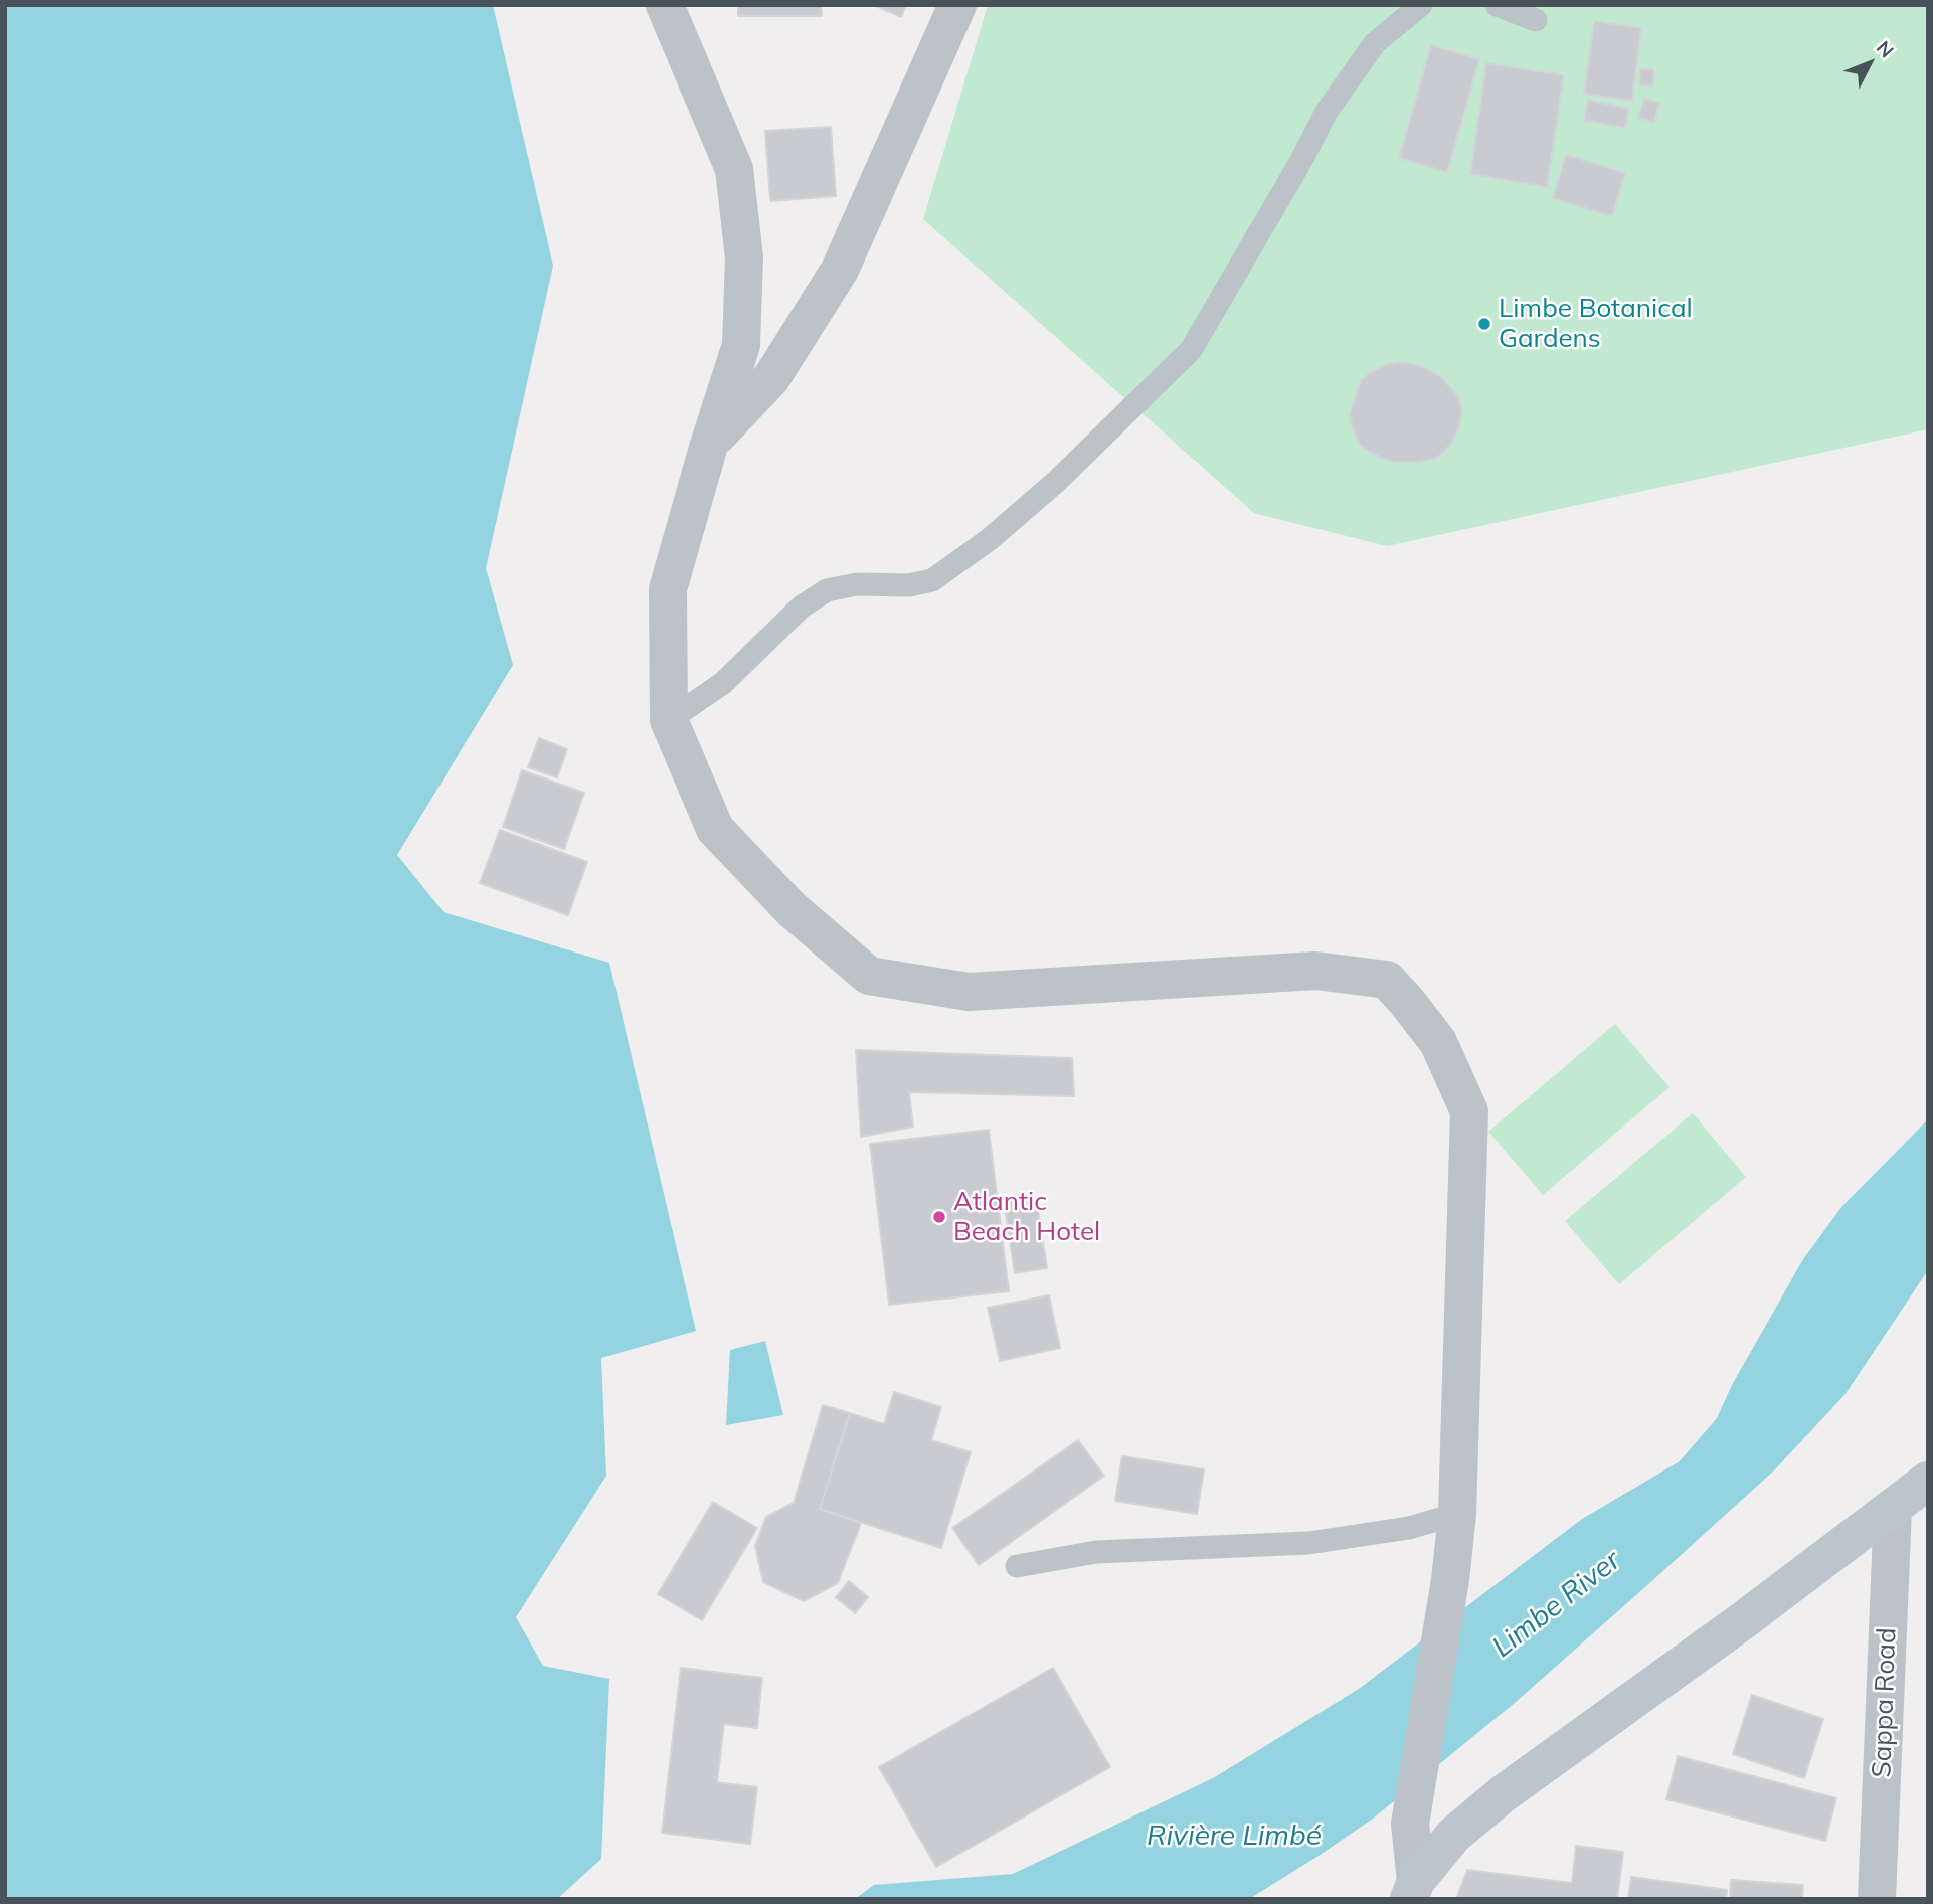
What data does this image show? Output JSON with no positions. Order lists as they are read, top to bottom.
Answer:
{
  "streets": {
    "street": ["Sappa Road"]
  },
  "water": ["Limbe River", "Rivière Limbé"],
  "places": ["Limbe Botanical Gardens", "Atlantic Beach Hotel"],
  "north": "top right"
}
